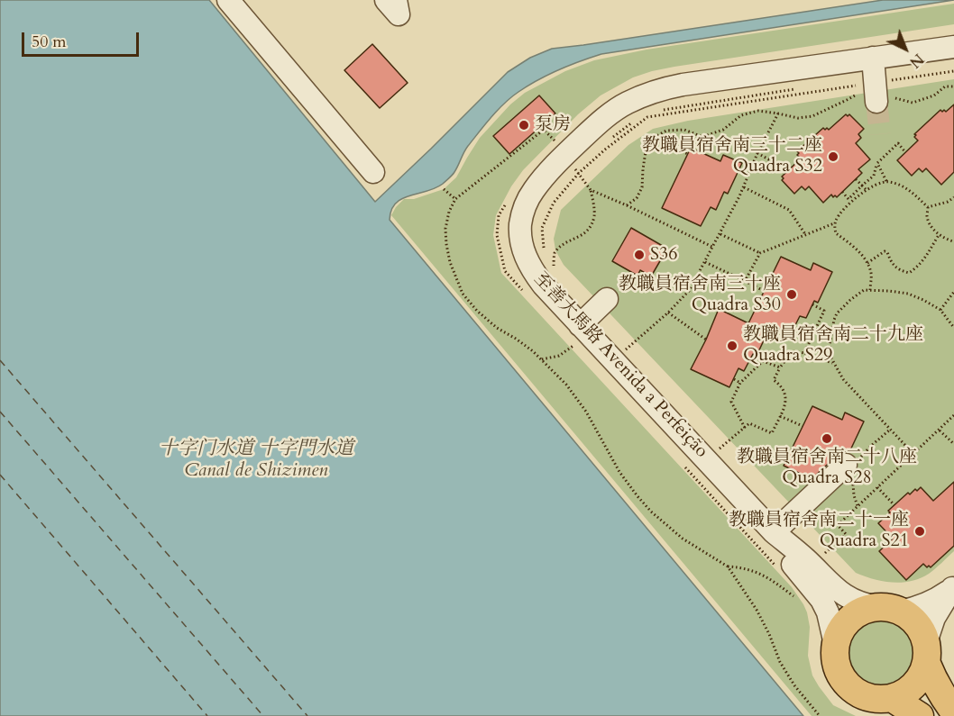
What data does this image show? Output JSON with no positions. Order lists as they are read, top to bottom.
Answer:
{
  "streets": {
    "street": ["至善大馬路 Avenida a Perfeição"]
  },
  "water": ["十字门水道 十字門水道 Canal de Shizimen"],
  "places": [
    "泵房",
    "教職員宿舍南三十二座 Quadra S32",
    "S36",
    "教職員宿舍南三十座 Quadra S30",
    "教職員宿舍南二十九座 Quadra S29",
    "教職員宿舍南二十八座 Quadra S28",
    "教職員宿舍南二十一座 Quadra S21"
  ],
  "scale_bar": "50 m",
  "north": "bottom right"
}
